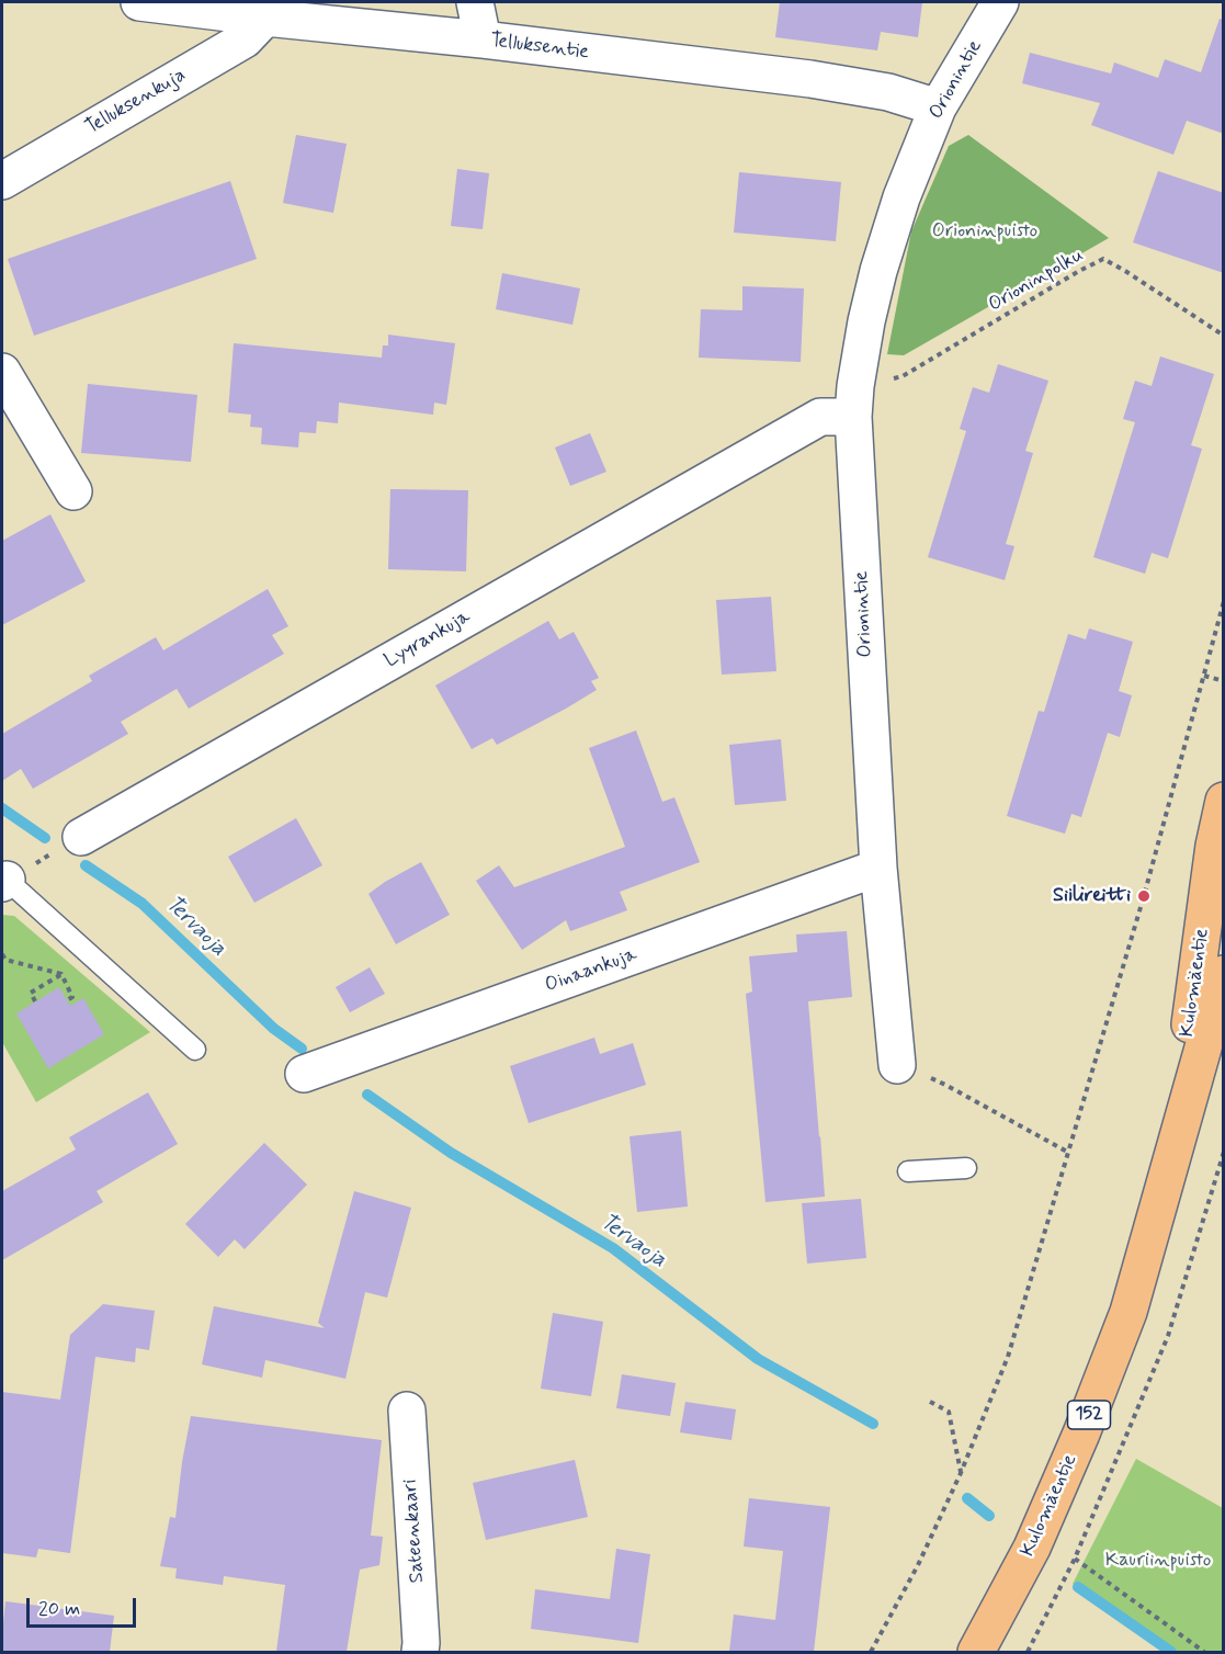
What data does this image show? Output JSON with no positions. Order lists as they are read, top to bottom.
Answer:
{
  "streets": {
    "main road": ["Kulomäentie", "152"],
    "street": [
      "Telluksentie",
      "Orionintie",
      "Telluksenkuja",
      "Lyyrankuja",
      "Oinaankuja",
      "Sateenkaari"
    ],
    "path": ["Orioninpolku"]
  },
  "crossings": [
    ["Telluksentie", "Orionintie"],
    ["Telluksentie", "Telluksenkuja"],
    ["Orionintie", "Orioninpolku"],
    ["Orionintie", "Lyyrankuja"],
    ["Orionintie", "Oinaankuja"],
    ["Orioninpolku", "Lyyrankuja"]
  ],
  "water": ["Tervaoja"],
  "parks": ["Orioninpuisto", "Kauriinpuisto"],
  "places": ["Siilireitti"],
  "scale_bar": "20 m"
}
